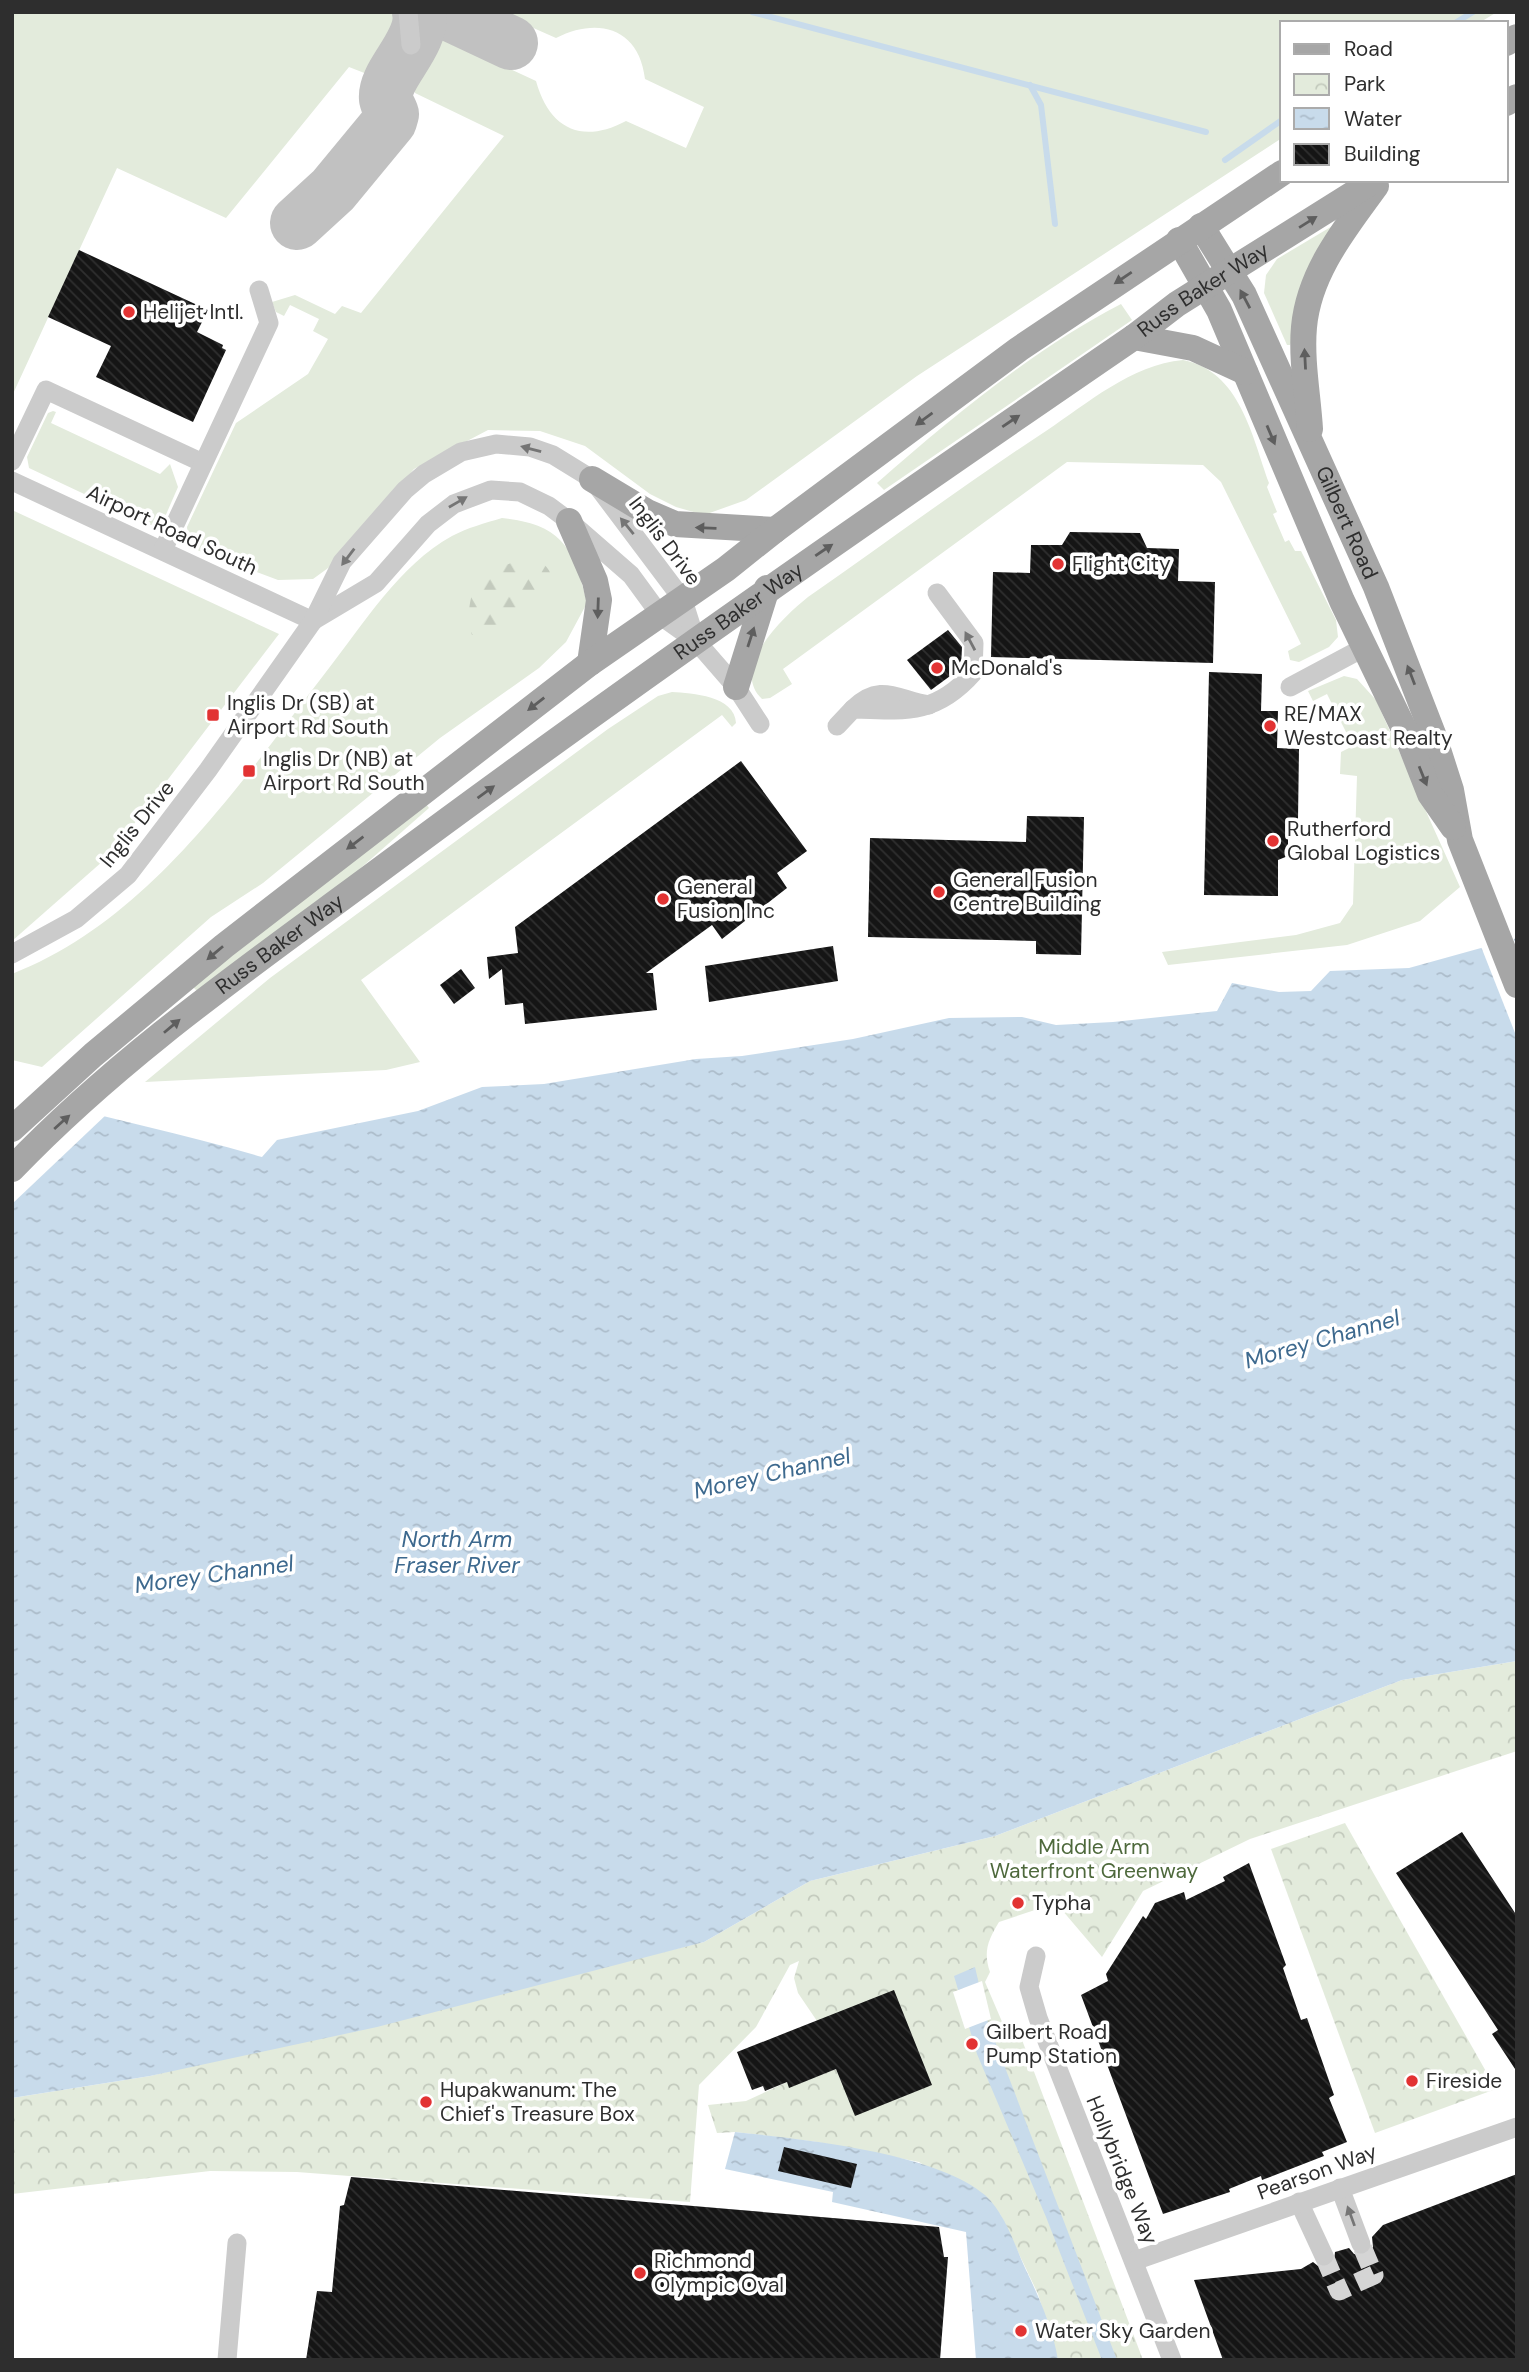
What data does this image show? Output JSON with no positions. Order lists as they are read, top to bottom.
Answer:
{
  "streets": {
    "main road": ["Russ Baker Way", "Gilbert Road"],
    "street": [
      "Airport Road South",
      "Inglis Drive",
      "Hollybridge Way",
      "Pearson Way"
    ]
  },
  "crossings": [
    ["Russ Baker Way", "Gilbert Road"],
    ["Russ Baker Way", "Inglis Drive"],
    ["Airport Road South", "Inglis Drive"],
    ["Hollybridge Way", "Pearson Way"]
  ],
  "water": ["Morey Channel", "North Arm Fraser River"],
  "parks": ["Middle Arm Waterfront Greenway"],
  "places": {
    "other": [
      "Helijet Intl.",
      "Flight City",
      "McDonald's",
      "RE/MAX Westcoast Realty",
      "Rutherford Global Logistics",
      "General Fusion Centre Building",
      "General Fusion Inc",
      "Typha",
      "Gilbert Road Pump Station",
      "Fireside",
      "Hupakwanum: The Chief's Treasure Box",
      "Richmond Olympic Oval",
      "Water Sky Garden"
    ],
    "transit": ["Inglis Dr (SB) at Airport Rd South", "Inglis Dr (NB) at Airport Rd South"]
  },
  "legend": [
    "Road",
    "Park",
    "Water",
    "Building"
  ]
}
